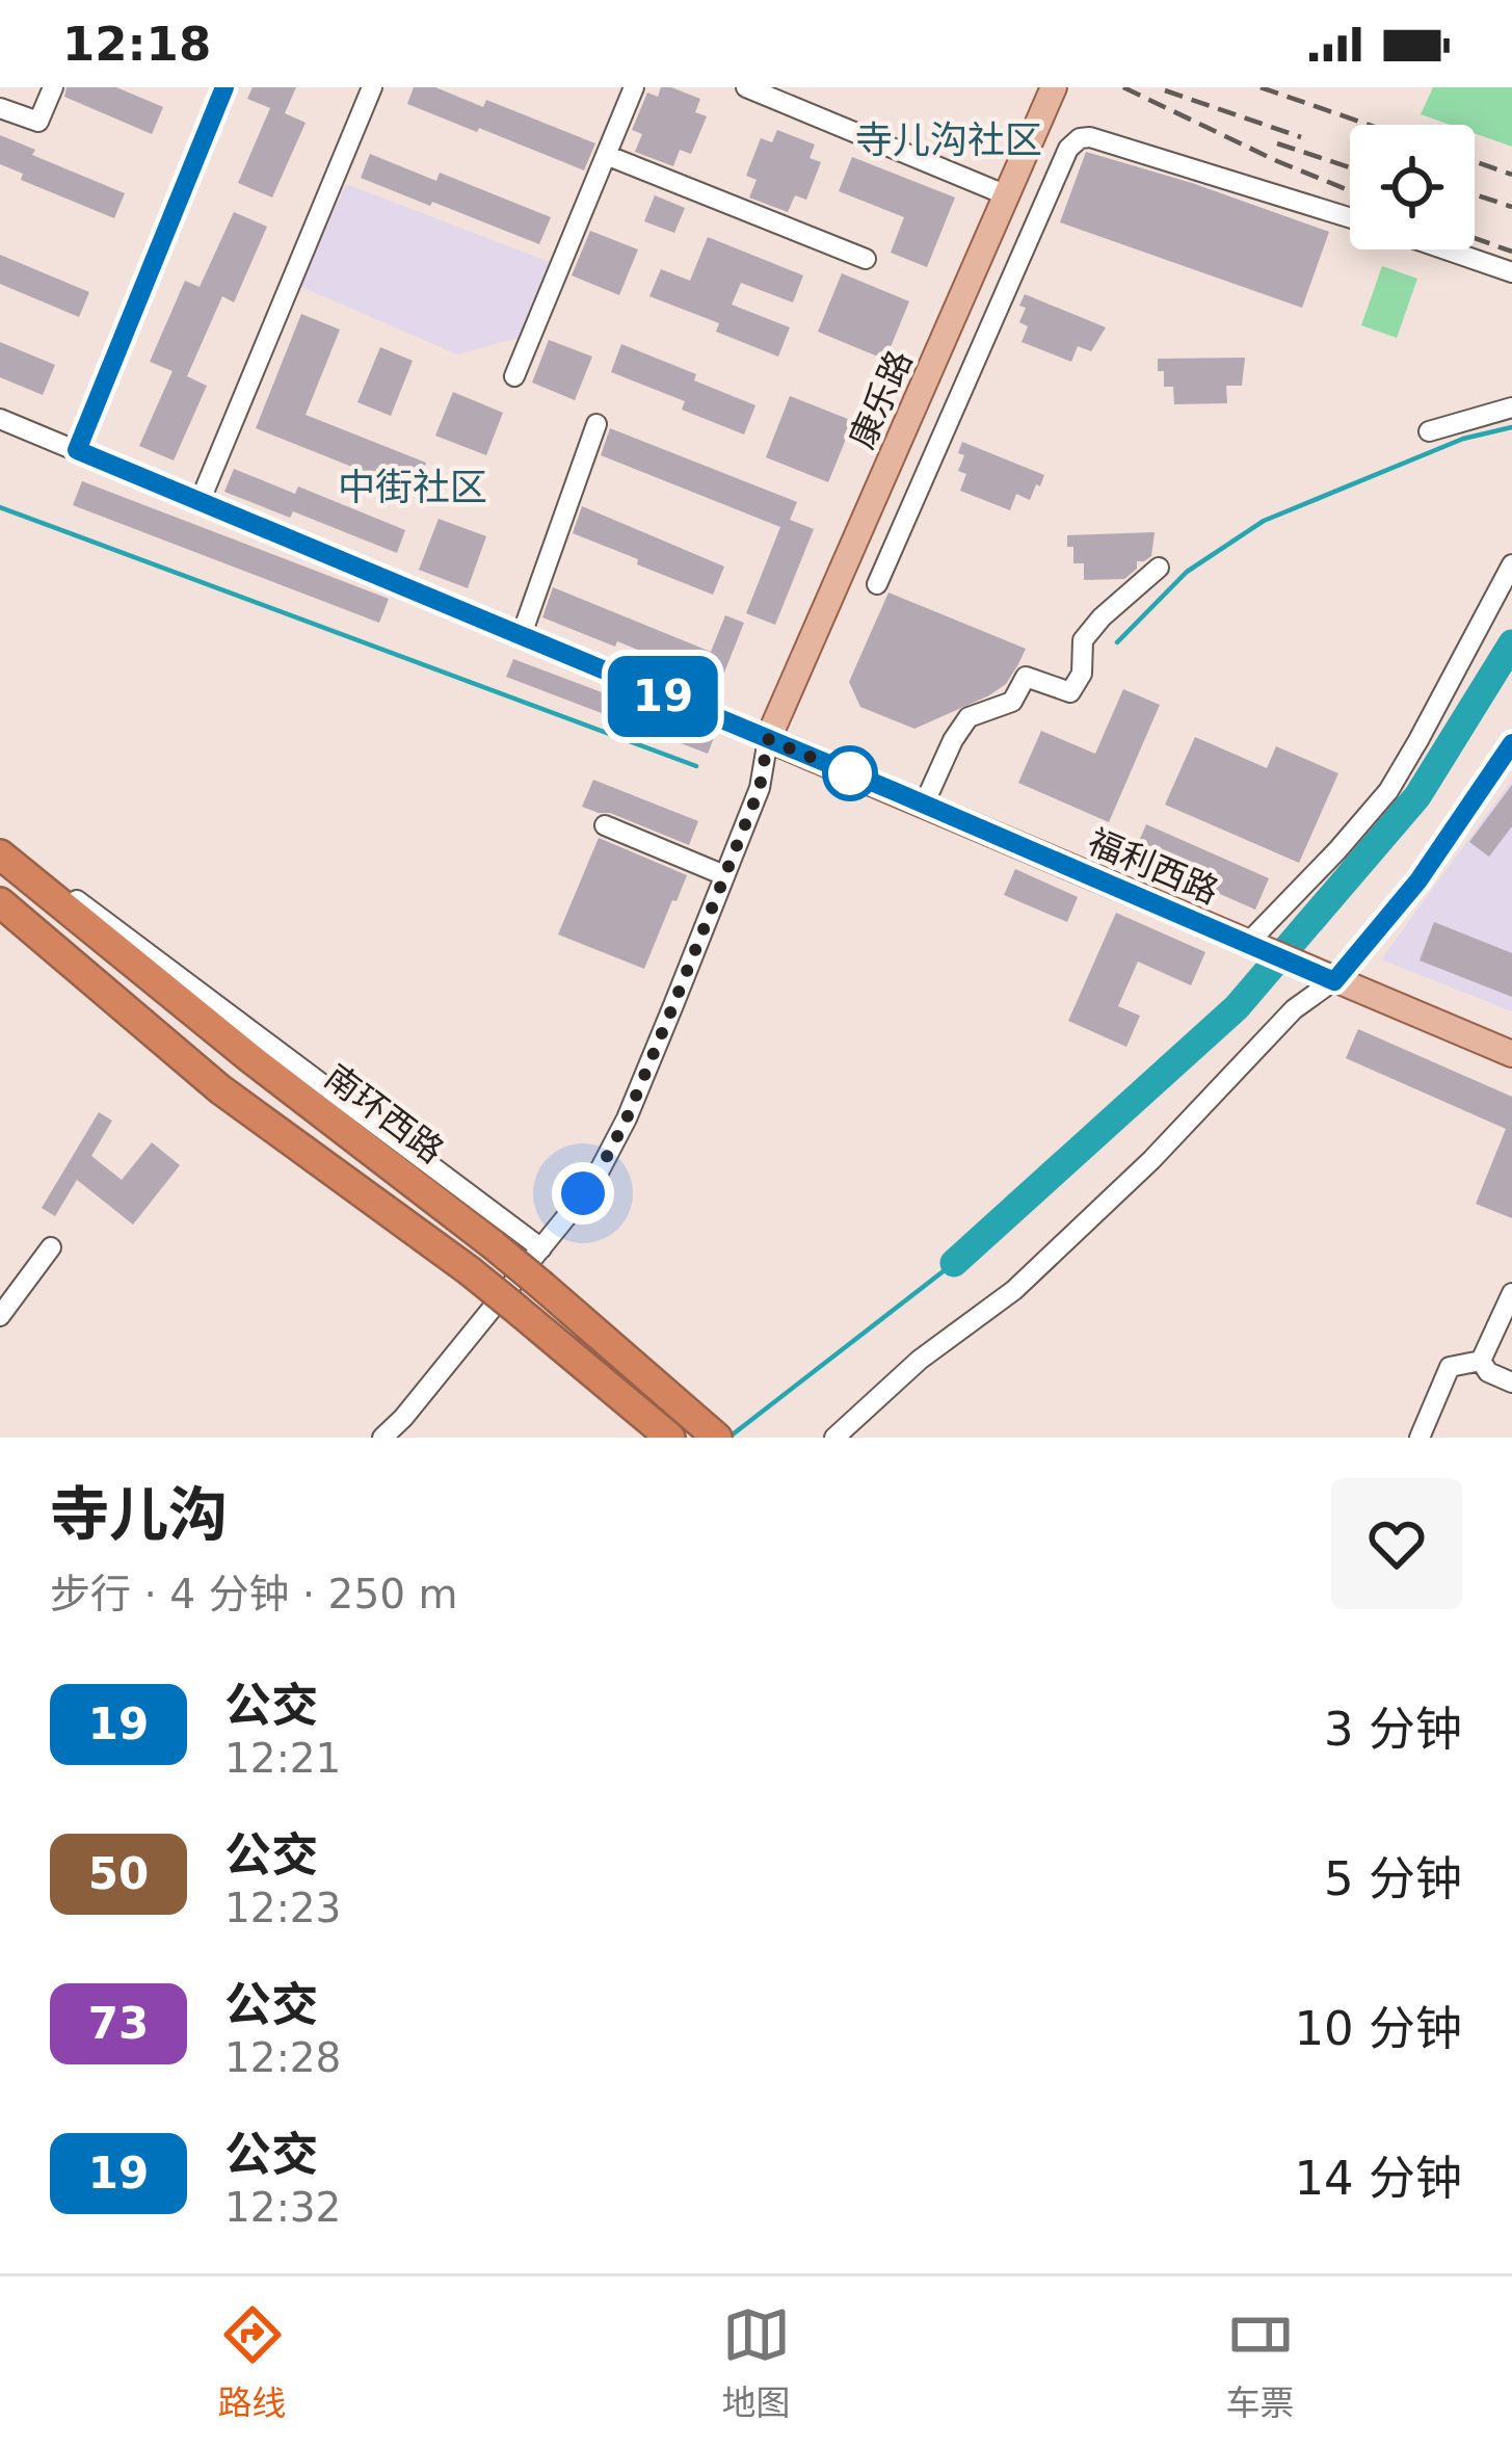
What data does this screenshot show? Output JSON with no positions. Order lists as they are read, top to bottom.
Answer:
{
  "streets": {
    "highway": ["南环西路"],
    "main road": ["康乐路", "福利西路"]
  },
  "crossings": [
    ["康乐路", "福利西路"]
  ],
  "districts": ["寺儿沟社区", "中街社区"],
  "lines": ["bus line 19"],
  "page": {
    "status": "12:18",
    "on_map": "19",
    "heading": ["寺儿沟", "步行 · 4 分钟 · 250 m"],
    "list": [
      {
        "mark": "19",
        "name": "公交",
        "note": "12:21",
        "value": "3 分钟"
      },
      {
        "mark": "50",
        "name": "公交",
        "note": "12:23",
        "value": "5 分钟"
      },
      {
        "mark": "73",
        "name": "公交",
        "note": "12:28",
        "value": "10 分钟"
      },
      {
        "mark": "19",
        "name": "公交",
        "note": "12:32",
        "value": "14 分钟"
      }
    ],
    "tabs": ["路线", "地图", "车票"]
  }
}
